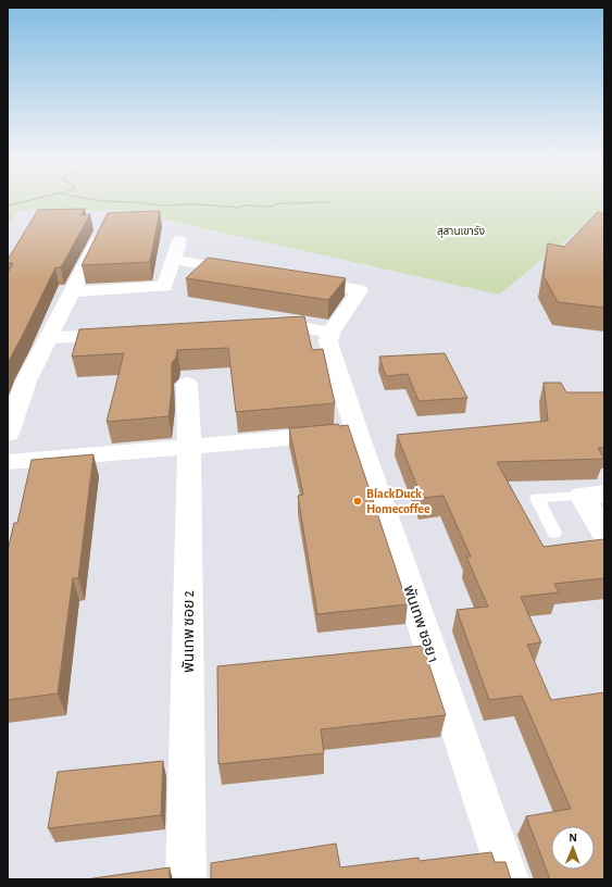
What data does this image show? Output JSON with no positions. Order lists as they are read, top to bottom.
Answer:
{
  "streets": {
    "street": ["พันเทพ ซอย 1", "พันเทพ ซอย 2"]
  },
  "parks": ["สุสานเขารัง"],
  "places": ["BlackDuck Homecoffee"],
  "north": "top"
}
